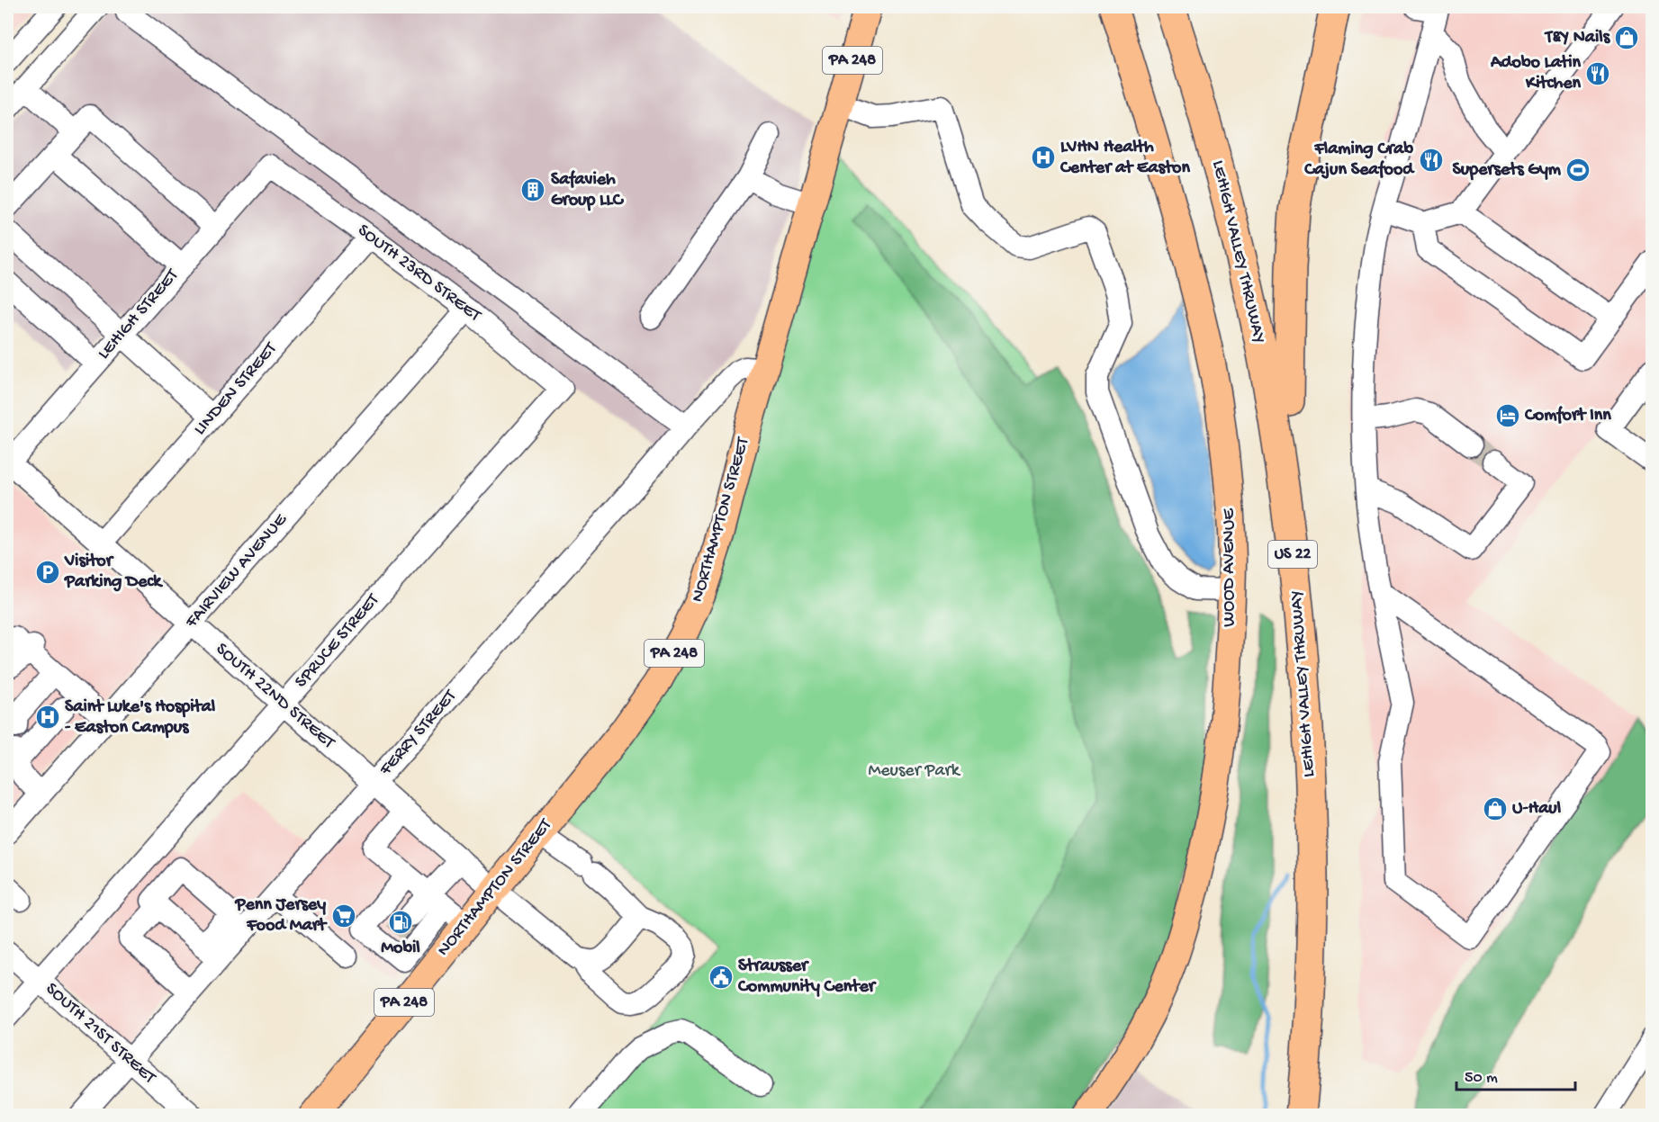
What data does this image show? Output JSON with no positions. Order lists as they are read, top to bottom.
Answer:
{
  "streets": {
    "highway": ["LEHIGH VALLEY THRUWAY", "US 22"],
    "main road": ["PA 248", "NORTHAMPTON STREET", "WOOD AVENUE"],
    "street": [
      "SOUTH 23RD STREET",
      "LEHIGH STREET",
      "LINDEN STREET",
      "FAIRVIEW AVENUE",
      "SPRUCE STREET",
      "SOUTH 22ND STREET",
      "FERRY STREET",
      "SOUTH 21ST STREET"
    ]
  },
  "crossings": [
    ["SOUTH 23RD STREET", "LEHIGH STREET"],
    ["SOUTH 23RD STREET", "LINDEN STREET"],
    ["SOUTH 23RD STREET", "FAIRVIEW AVENUE"],
    ["SOUTH 23RD STREET", "SPRUCE STREET"],
    ["LEHIGH STREET", "SOUTH 22ND STREET"],
    ["LINDEN STREET", "SOUTH 22ND STREET"],
    ["NORTHAMPTON STREET", "SOUTH 22ND STREET"],
    ["NORTHAMPTON STREET", "FERRY STREET"],
    ["FAIRVIEW AVENUE", "SOUTH 22ND STREET"],
    ["SPRUCE STREET", "SOUTH 22ND STREET"],
    ["SPRUCE STREET", "SOUTH 21ST STREET"],
    ["SOUTH 22ND STREET", "FERRY STREET"],
    ["FERRY STREET", "SOUTH 21ST STREET"]
  ],
  "parks": ["Meuser Park"],
  "places": {
    "shop": ["T&Y Nails", "U-Haul"],
    "restaurant": ["Adobo Latin Kitchen", "Flaming Crab Cajun Seafood"],
    "hospital": ["LVHN Health Center at Easton", "Saint Luke's Hospital - Easton Campus"],
    "sports": ["Supersets Gym"],
    "building": ["Safavieh Group LLC"],
    "hotel": ["Comfort Inn"],
    "parking": ["Visitor Parking Deck"],
    "supermarket": ["Penn Jersey Food Mart"],
    "fuel station": ["Mobil"],
    "public building": ["Strausser Community Center"]
  },
  "scale_bar": "50 m"
}
